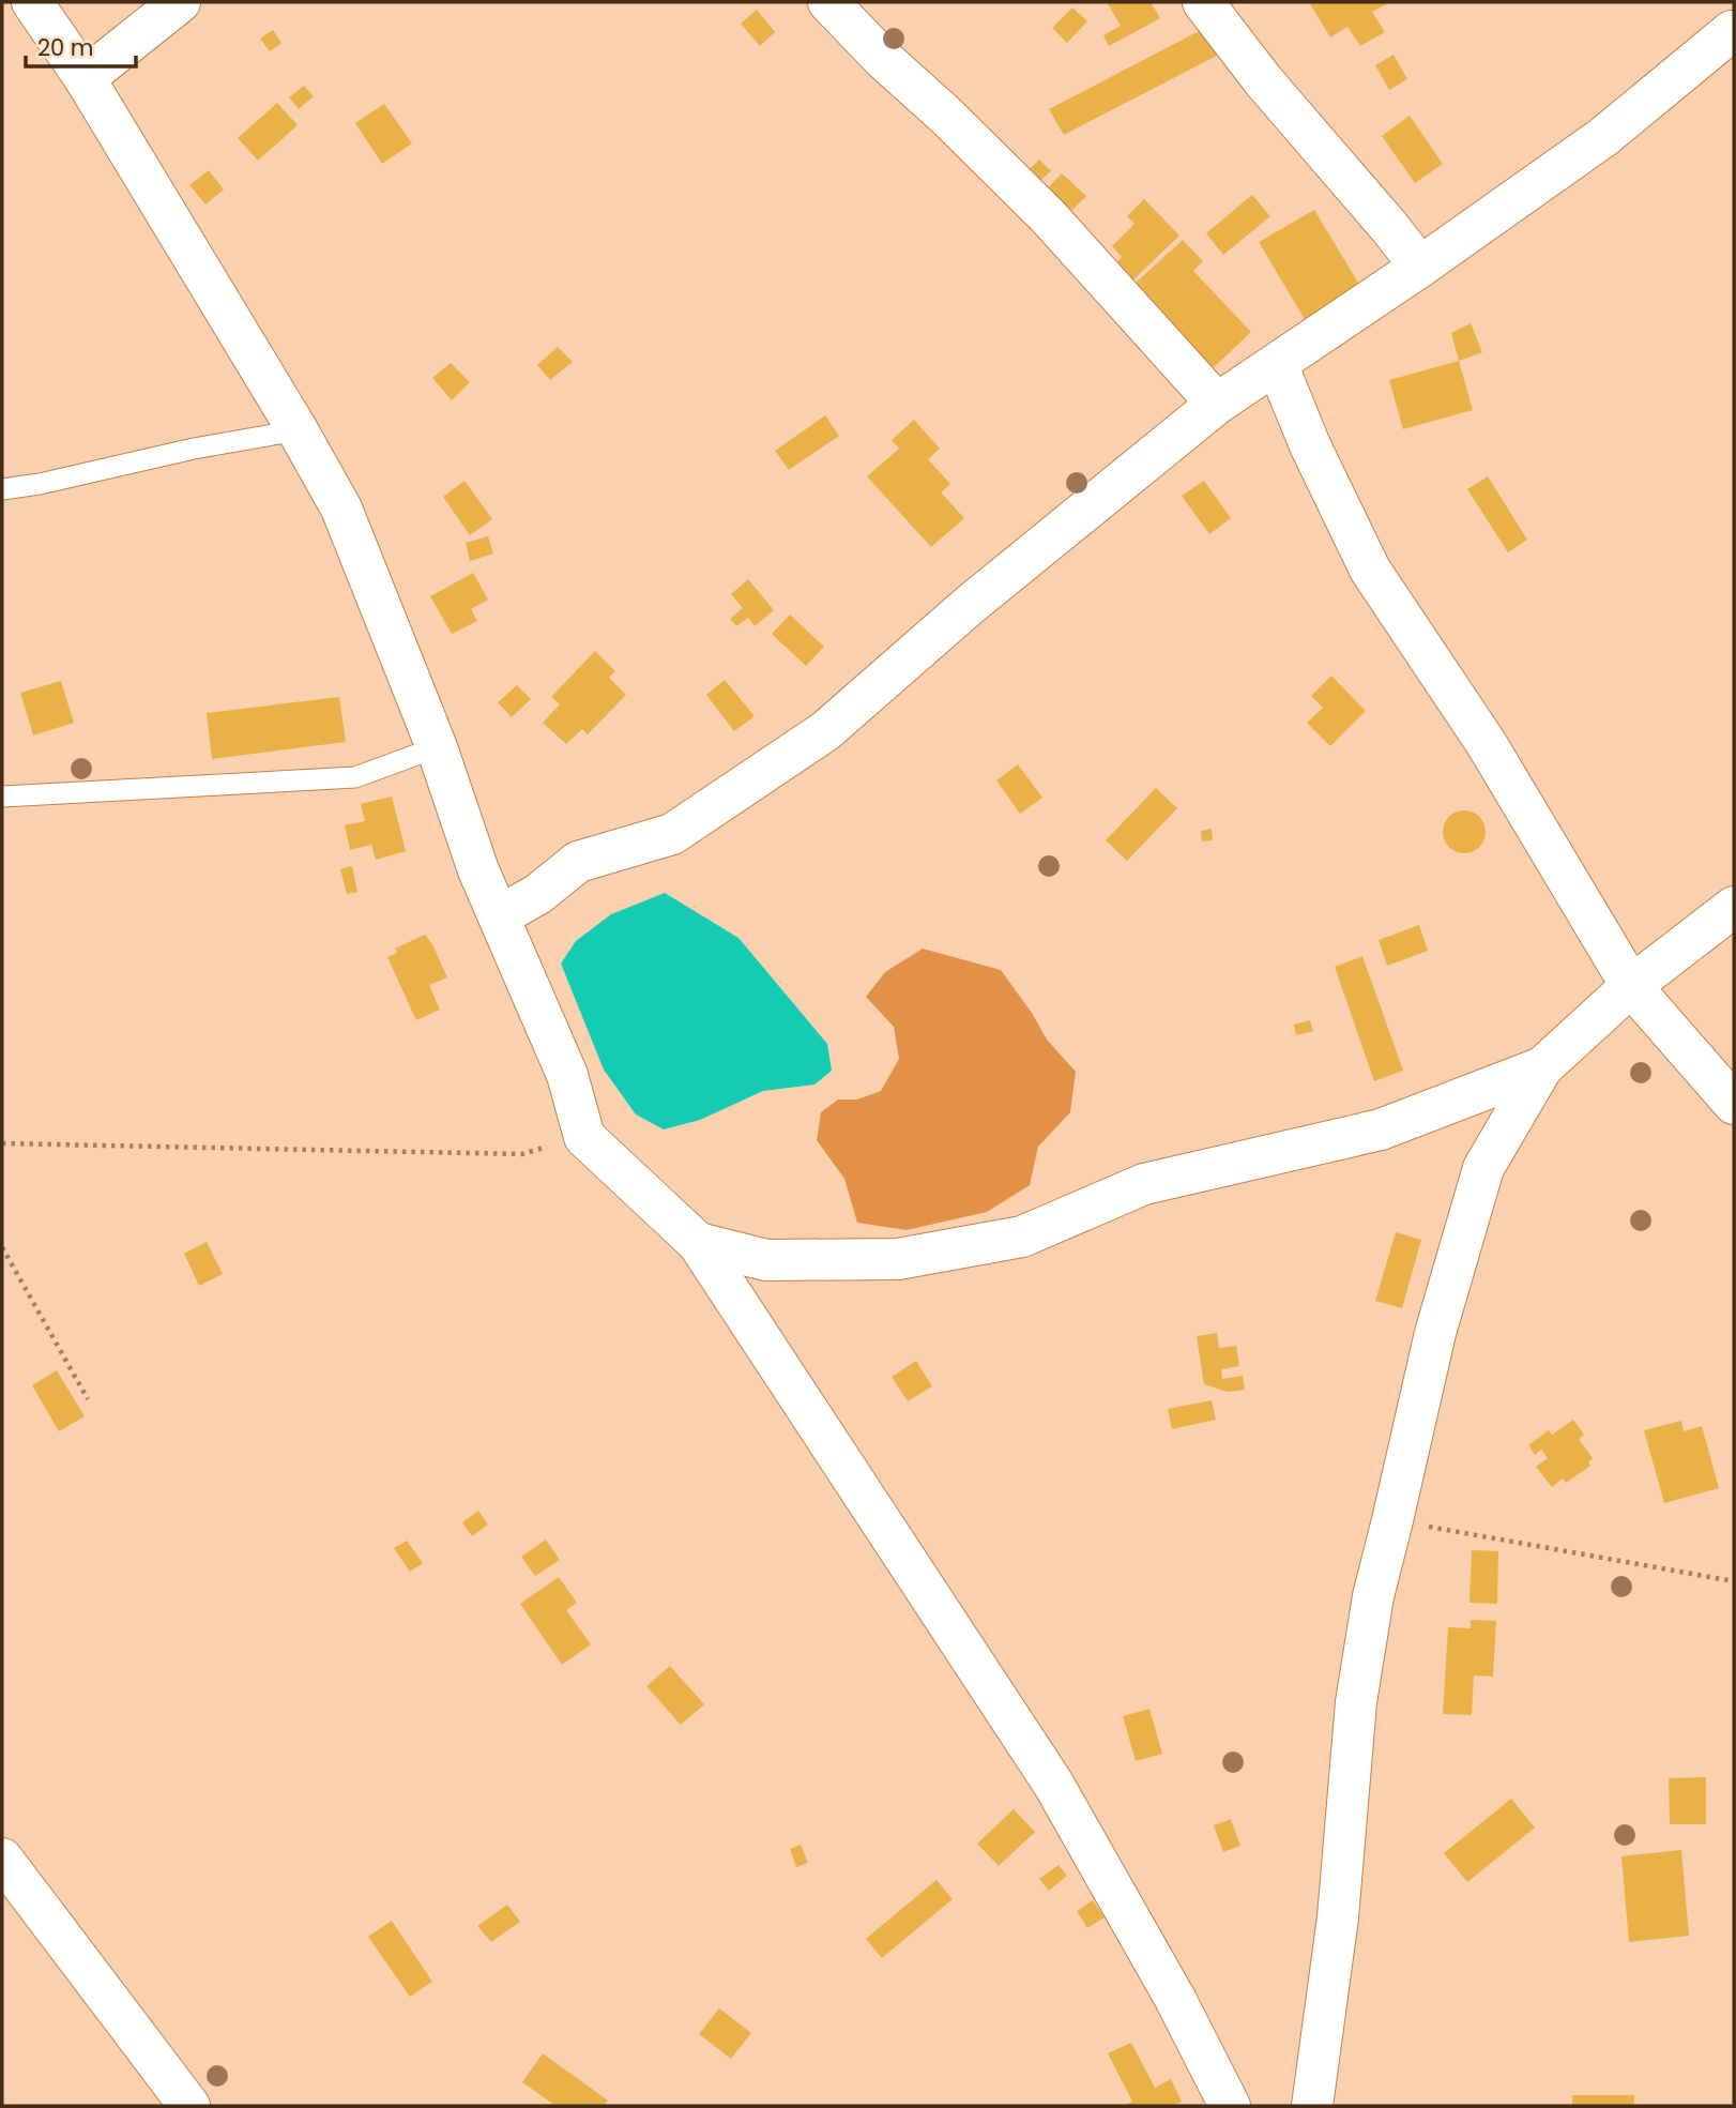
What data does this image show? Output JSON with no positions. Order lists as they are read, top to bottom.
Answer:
{
  "scale_bar": "20 m"
}
